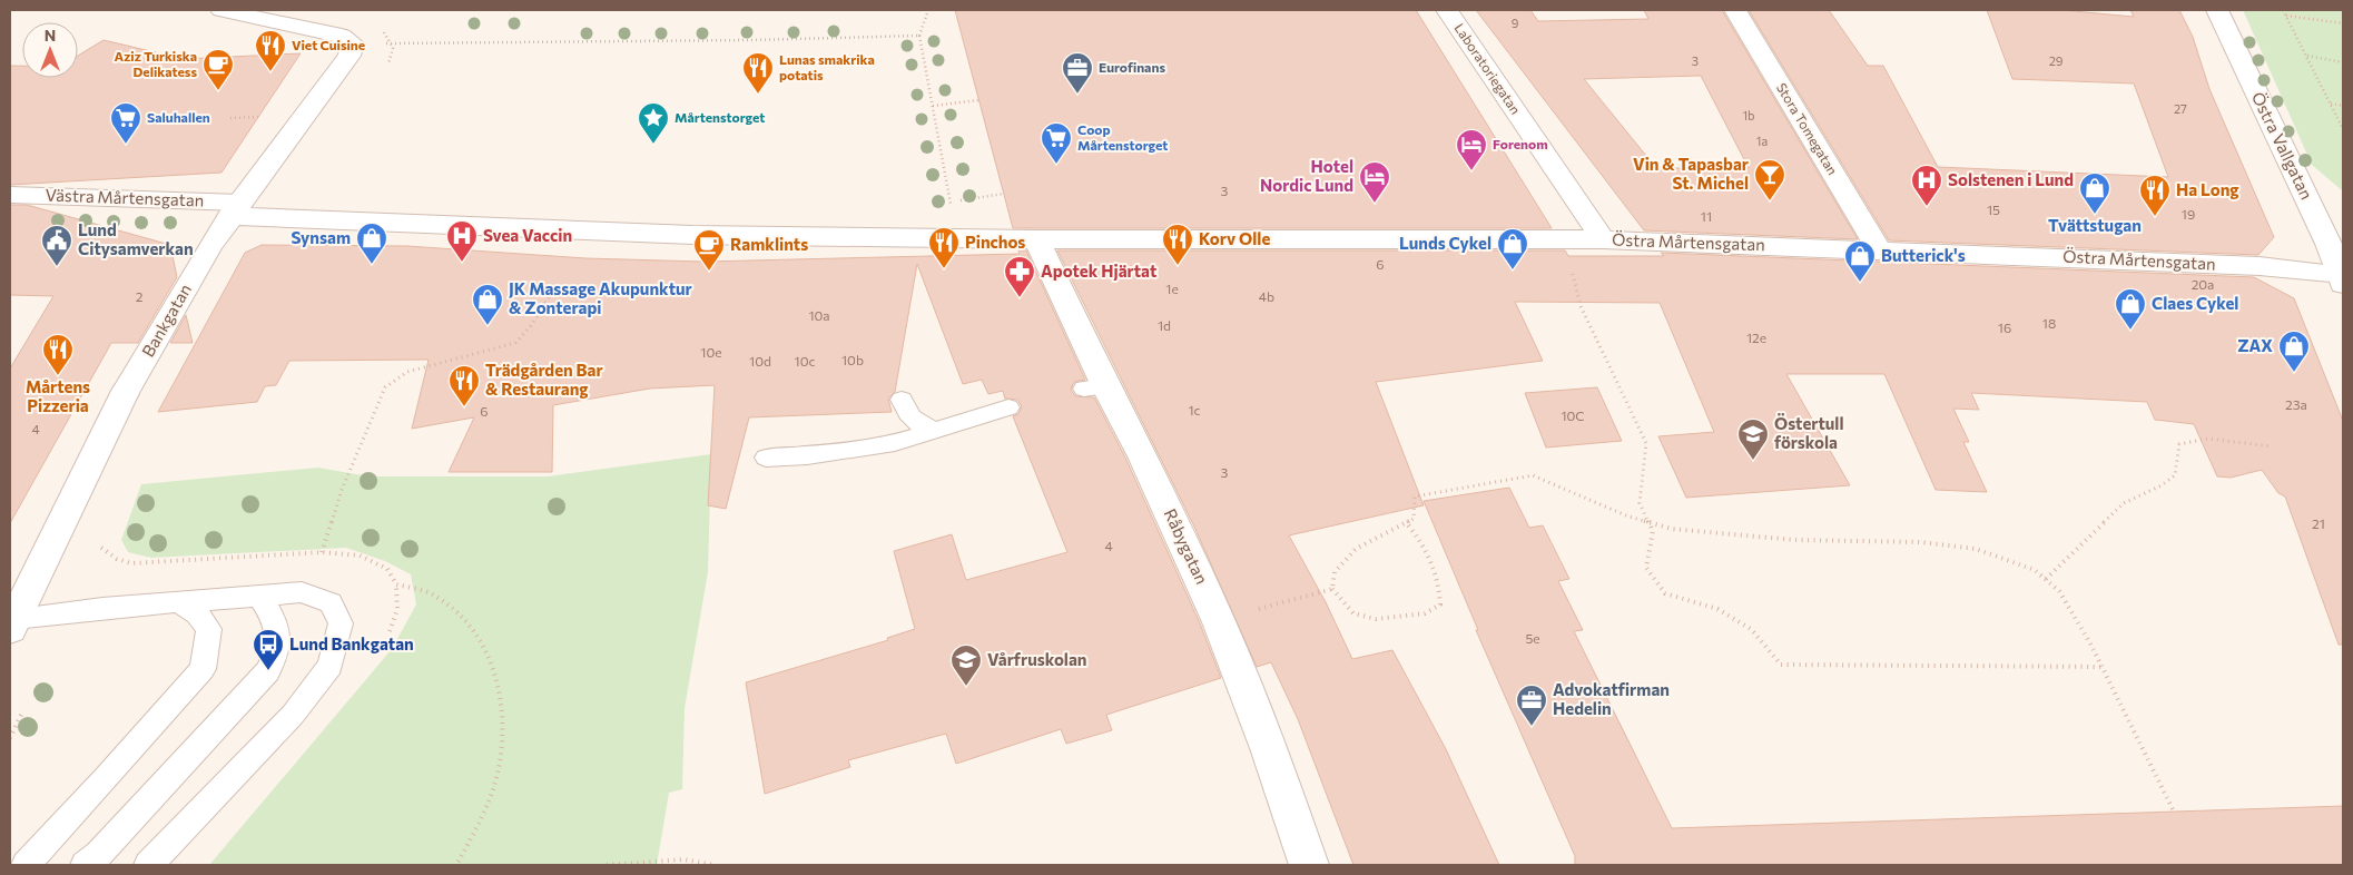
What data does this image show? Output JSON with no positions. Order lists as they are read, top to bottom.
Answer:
{
  "streets": {
    "street": [
      "Laboratoriegatan",
      "Stora Tomegatan",
      "Östra Vallgatan",
      "Västra Mårtensgatan",
      "Östra Mårtensgatan",
      "Bankgatan",
      "Råbygatan"
    ]
  },
  "crossings": [
    ["Laboratoriegatan", "Östra Mårtensgatan"],
    ["Stora Tomegatan", "Östra Mårtensgatan"],
    ["Östra Vallgatan", "Östra Mårtensgatan"],
    ["Västra Mårtensgatan", "Bankgatan"],
    ["Östra Mårtensgatan", "Råbygatan"]
  ],
  "places": {
    "restaurant": [
      "Viet Cuisine",
      "Lunas smakrika potatis",
      "Ha Long",
      "Korv Olle",
      "Pinchos",
      "Mårtens Pizzeria",
      "Trädgården Bar & Restaurang"
    ],
    "cafe": ["Aziz Turkiska Delikatess", "Ramklints"],
    "office": ["Eurofinans", "Advokatfirman Hedelin"],
    "supermarket": ["Saluhallen", "Coop Mårtenstorget"],
    "place": ["Mårtenstorget"],
    "hotel": ["Forenom", "Hotel Nordic Lund"],
    "bar": ["Vin & Tapasbar St. Michel"],
    "hospital": ["Solstenen i Lund", "Svea Vaccin"],
    "shop": [
      "Tvättstugan",
      "Synsam",
      "Lunds Cykel",
      "Butterick's",
      "JK Massage Akupunktur & Zonterapi",
      "Claes Cykel",
      "ZAX"
    ],
    "public building": ["Lund Citysamverkan"],
    "pharmacy": ["Apotek Hjärtat"],
    "school or university": ["Östertull förskola", "Vårfruskolan"],
    "bus stop": ["Lund Bankgatan"]
  },
  "house_numbers": [
    "9",
    "3",
    "29",
    "27",
    "1b",
    "1a",
    "3",
    "15",
    "19",
    "11",
    "6",
    "20a",
    "1e",
    "2",
    "4b",
    "10a",
    "18",
    "1d",
    "16",
    "12e",
    "10e",
    "10b",
    "10d",
    "10c",
    "23a",
    "1c",
    "6",
    "10C",
    "4",
    "3",
    "21",
    "4",
    "5e"
  ],
  "north": "top"
}
